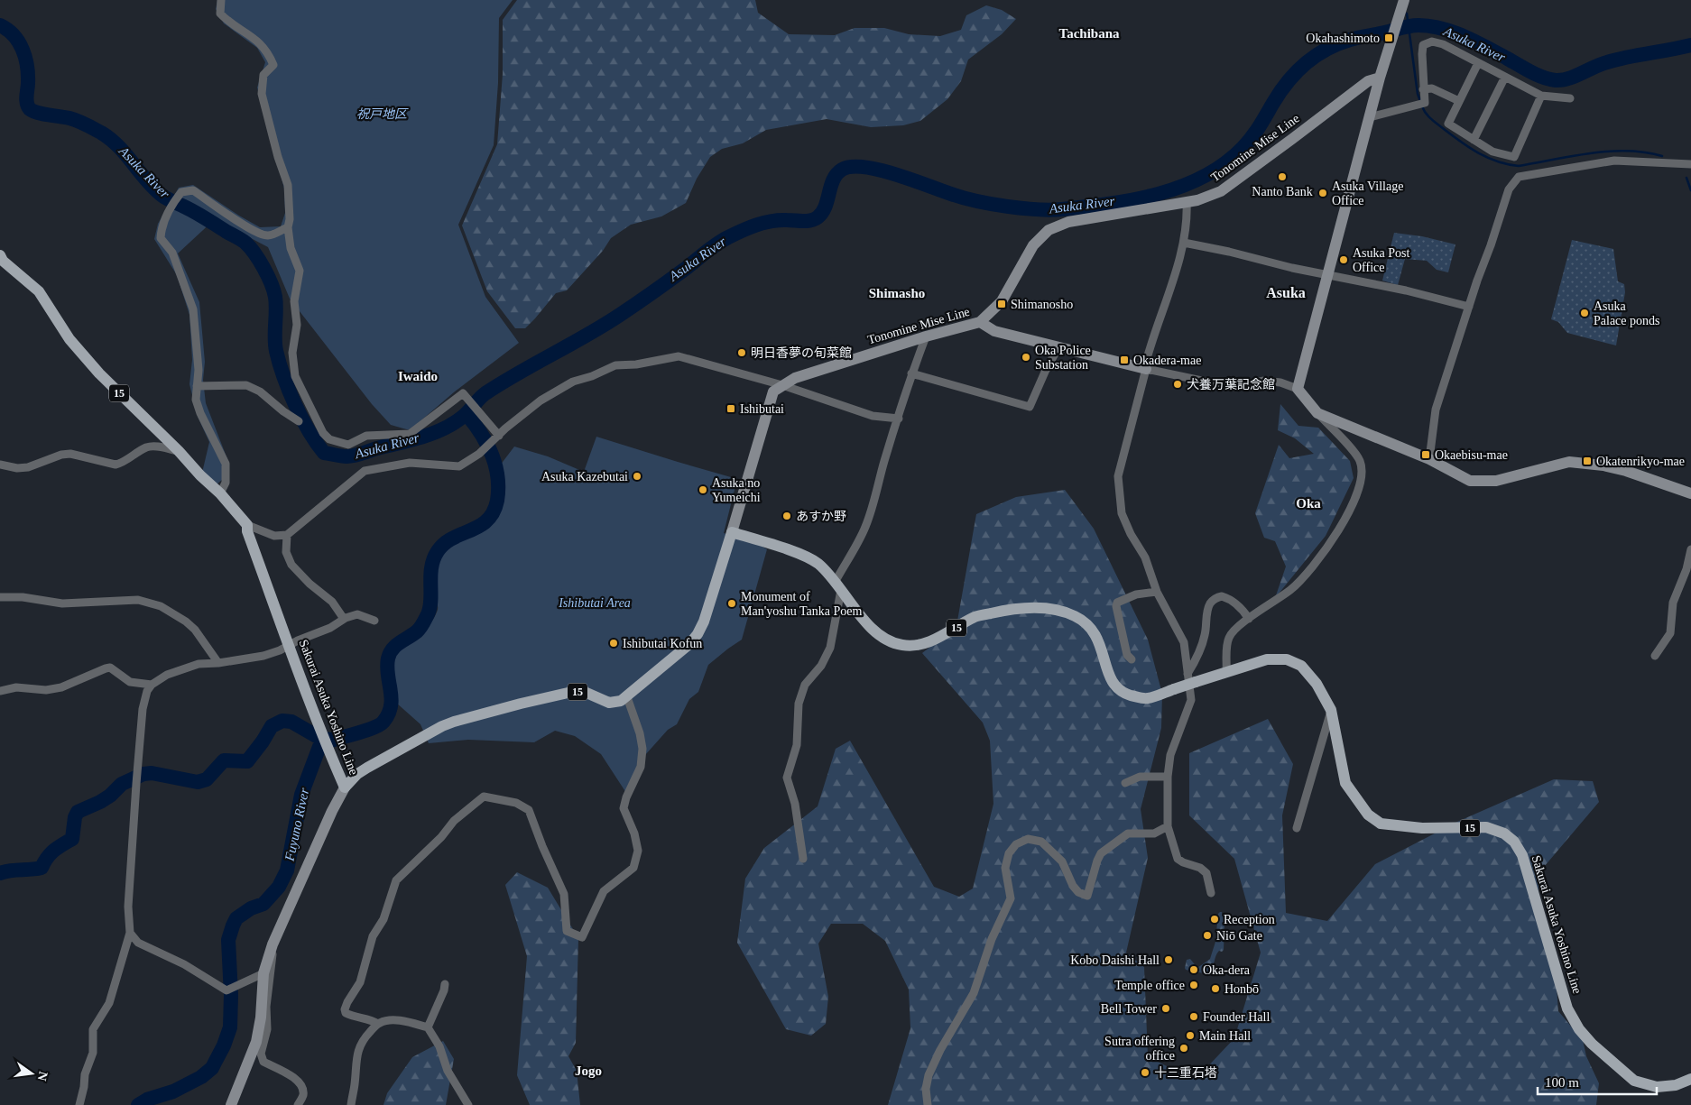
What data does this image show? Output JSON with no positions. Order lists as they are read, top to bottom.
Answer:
{
  "streets": {
    "main road": ["Tonomine Mise Line", "15", "Sakurai Asuka Yoshino Line"]
  },
  "crossings": [
    ["Tonomine Mise Line", "Sakurai Asuka Yoshino Line"]
  ],
  "districts": [
    "Tachibana",
    "Asuka",
    "Shimasho",
    "Iwaido",
    "Oka",
    "Jogo"
  ],
  "water": ["Asuka River", "Fuyuno River"],
  "parks": ["祝戸地区", "Ishibutai Area"],
  "places": {
    "transit": [
      "Okahashimoto",
      "Shimanosho",
      "Okadera-mae",
      "Ishibutai",
      "Okaebisu-mae",
      "Okatenrikyo-mae"
    ],
    "other": [
      "Nanto Bank",
      "Asuka Village Office",
      "Asuka Post Office",
      "Asuka Palace ponds",
      "明日香夢の旬菜館",
      "Oka Police Substation",
      "犬養万葉記念館",
      "Asuka Kazebutai",
      "Asuka no Yumeichi",
      "あすか野",
      "Monument of Man'yoshu Tanka Poem",
      "Ishibutai Kofun",
      "Reception",
      "Niō Gate",
      "Kobo Daishi Hall",
      "Oka-dera",
      "Temple office",
      "Honbō",
      "Bell Tower",
      "Founder Hall",
      "Main Hall",
      "Sutra offering office",
      "十三重石塔"
    ]
  },
  "scale_bar": "100 m",
  "north": "right"
}
